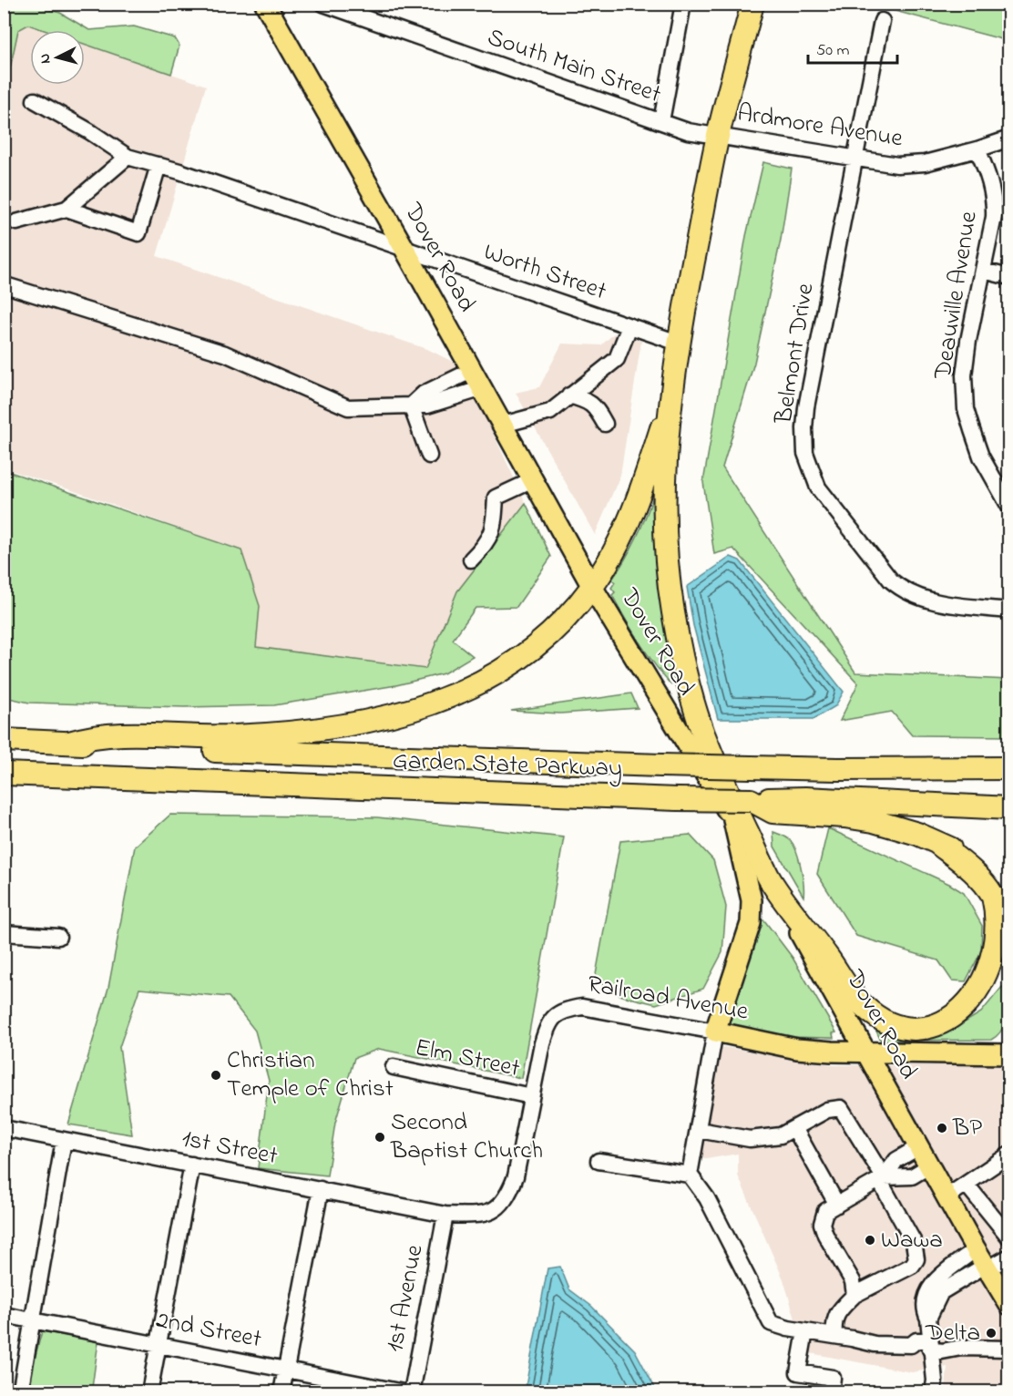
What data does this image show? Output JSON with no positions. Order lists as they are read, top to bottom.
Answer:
{
  "streets": {
    "highway": ["Garden State Parkway"],
    "main road": ["Dover Road", "Railroad Avenue"],
    "street": [
      "South Main Street",
      "Ardmore Avenue",
      "Worth Street",
      "Deauville Avenue",
      "Belmont Drive",
      "Elm Street",
      "1st Street",
      "1st Avenue",
      "2nd Street"
    ]
  },
  "crossings": [
    ["South Main Street", "Ardmore Avenue"],
    ["Ardmore Avenue", "Deauville Avenue"],
    ["Ardmore Avenue", "Belmont Drive"],
    ["Dover Road", "Worth Street"],
    ["Dover Road", "Railroad Avenue"],
    ["Railroad Avenue", "Elm Street"],
    ["Railroad Avenue", "1st Street"],
    ["Railroad Avenue", "1st Avenue"],
    ["1st Street", "1st Avenue"]
  ],
  "places": [
    "Christian Temple of Christ",
    "BP",
    "Second Baptist Church",
    "Wawa",
    "Delta"
  ],
  "scale_bar": "50 m",
  "north": "left"
}
